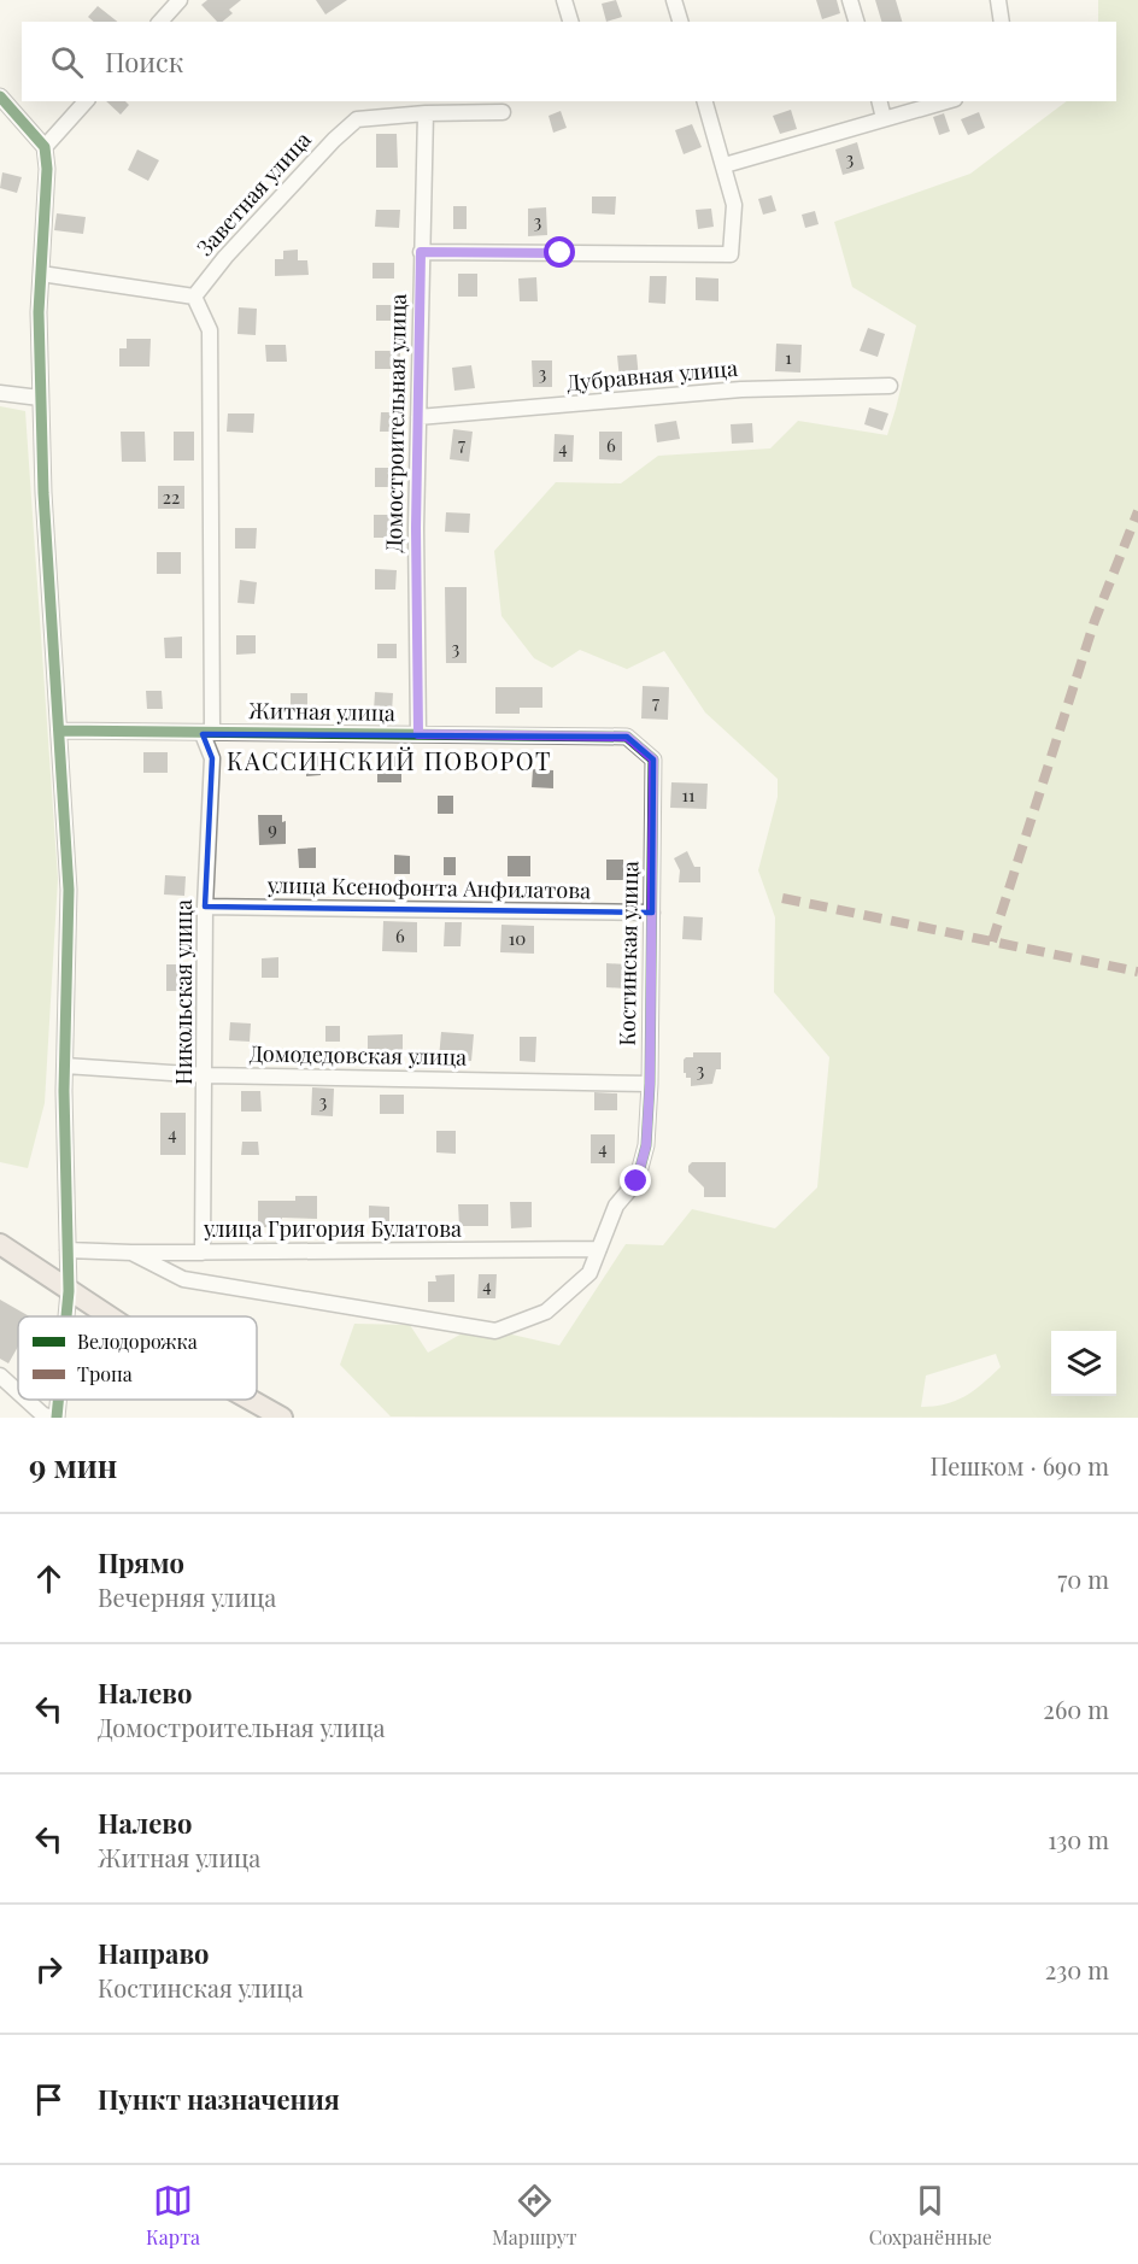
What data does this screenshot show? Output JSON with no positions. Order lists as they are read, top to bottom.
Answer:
{
  "streets": {
    "street": [
      "Заветная улица",
      "Дубравная улица",
      "Домостроительная улица",
      "Житная улица",
      "улица Ксенофонта Анфилатова",
      "Костинская улица",
      "Никольская улица",
      "Домодедовская улица",
      "улица Григория Булатова"
    ]
  },
  "crossings": [
    ["Заветная улица", "Домостроительная улица"],
    ["Заветная улица", "Никольская улица"],
    ["Дубравная улица", "Домостроительная улица"],
    ["Домостроительная улица", "Житная улица"],
    ["Житная улица", "Костинская улица"],
    ["Житная улица", "Никольская улица"],
    ["улица Ксенофонта Анфилатова", "Костинская улица"],
    ["улица Ксенофонта Анфилатова", "Никольская улица"],
    ["Костинская улица", "Домодедовская улица"],
    ["Костинская улица", "улица Григория Булатова"],
    ["Никольская улица", "Домодедовская улица"],
    ["Никольская улица", "улица Григория Булатова"]
  ],
  "districts": ["КАССИНСКИЙ ПОВОРОТ"],
  "house_numbers": [
    "3",
    "3",
    "1",
    "3",
    "7",
    "6",
    "4",
    "22",
    "3",
    "7",
    "11",
    "9",
    "6",
    "10",
    "3",
    "3",
    "4",
    "4",
    "4"
  ],
  "legend": ["Велодорожка", "Тропа"],
  "page": {
    "search": "Поиск",
    "heading": ["9 мин", "Пешком · 690 m"],
    "list": [
      ["Прямо", "Вечерняя улица", "70 m"],
      ["Налево", "Домостроительная улица", "260 m"],
      ["Налево", "Житная улица", "130 m"],
      ["Направо", "Костинская улица", "230 m"],
      "Пункт назначения"
    ],
    "nav": ["Карта", "Маршрут", "Сохранённые"]
  }
}
